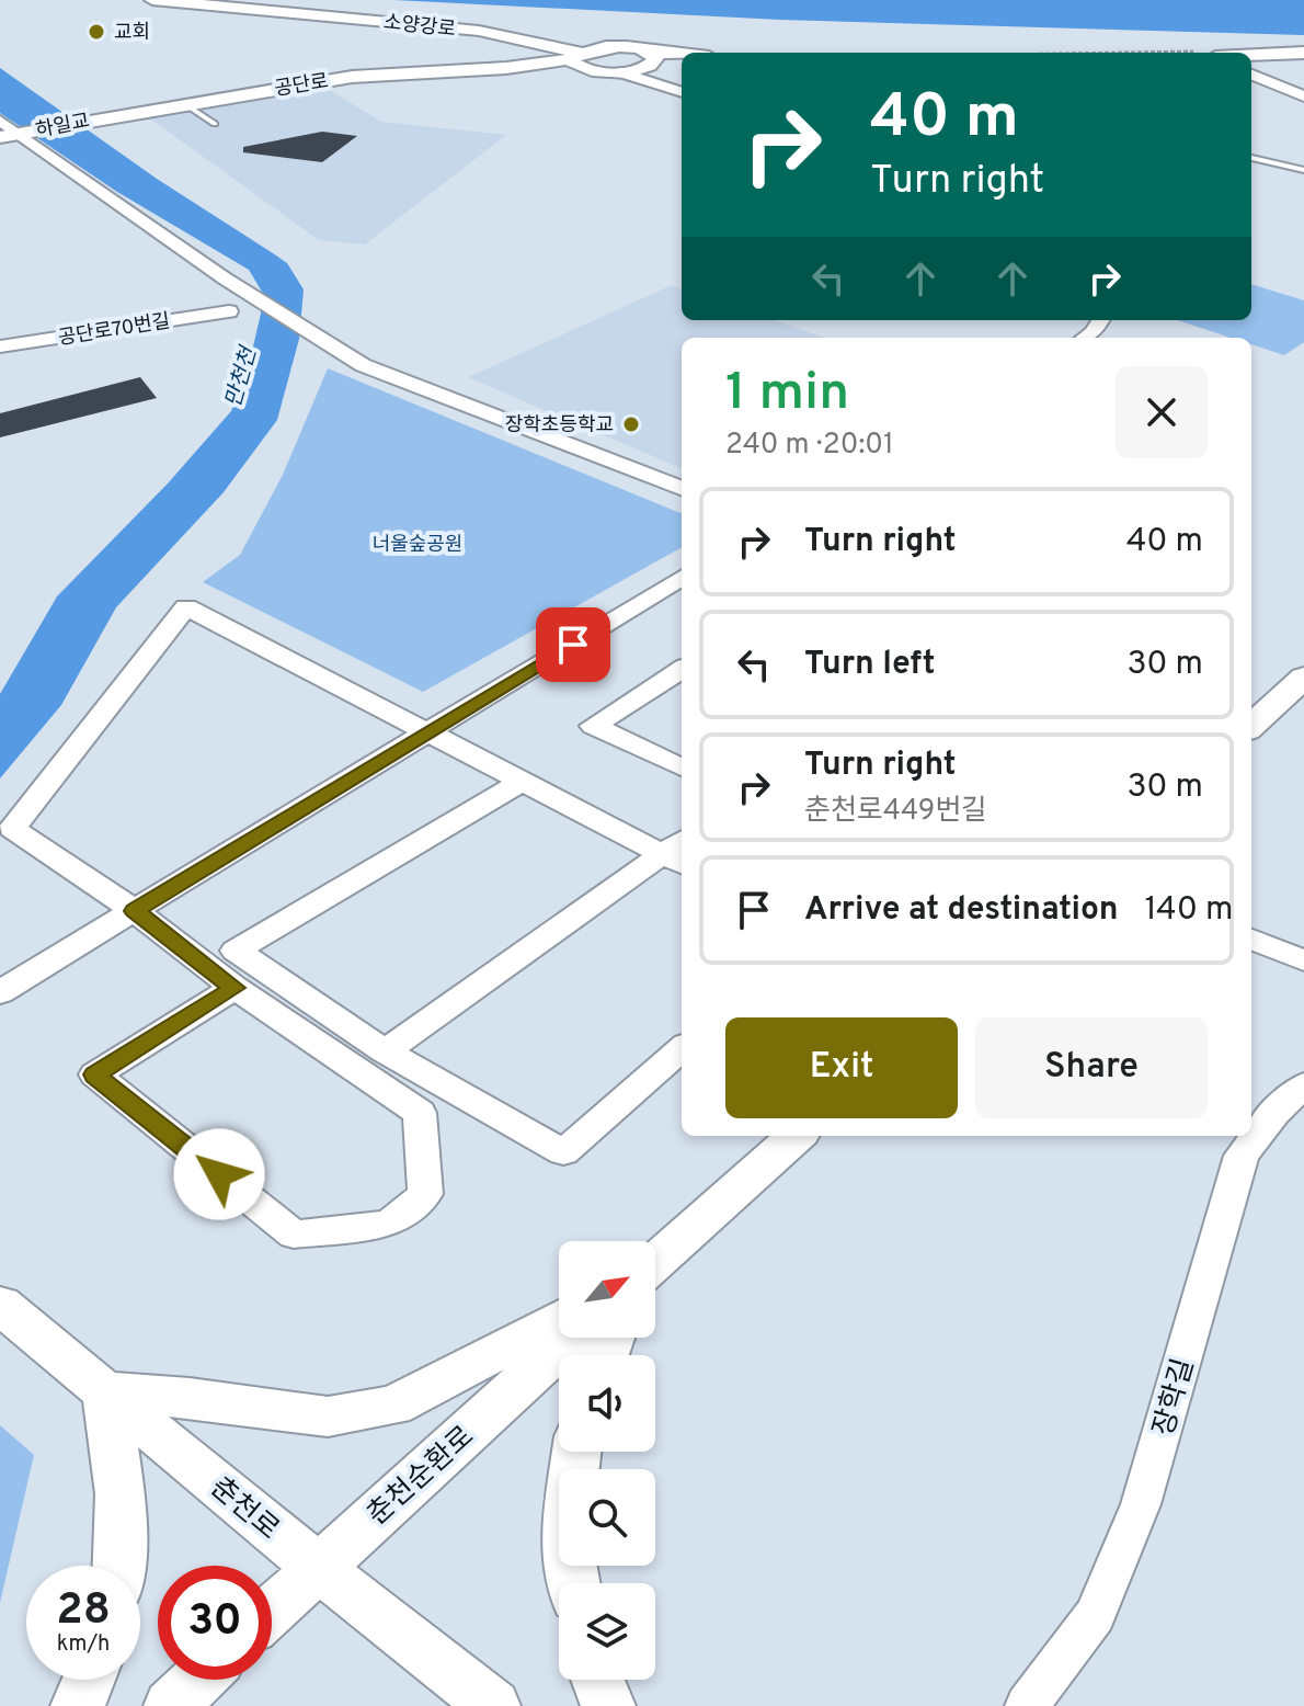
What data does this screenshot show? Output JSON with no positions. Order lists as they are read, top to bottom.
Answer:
{
  "streets": {
    "street": [
      "소양강로",
      "공단로",
      "하일교",
      "공단로70번길",
      "장학길",
      "춘천순환로",
      "춘천로"
    ]
  },
  "crossings": [
    ["소양강로", "공단로"],
    ["공단로", "하일교"],
    ["춘천순환로", "춘천로"]
  ],
  "water": ["만천천"],
  "parks": ["너울숲공원"],
  "places": ["교회", "장학초등학교"],
  "north": "top right",
  "page": {
    "turn": ["40 m", "Turn right"],
    "heading": ["1 min", "240 m · 20:01"],
    "list": [
      {
        "name": "Turn right",
        "value": "40 m"
      },
      {
        "name": "Turn left",
        "value": "30 m"
      },
      {
        "name": "Turn right",
        "note": "춘천로449번길",
        "value": "30 m"
      },
      {
        "name": "Arrive at destination",
        "value": "140 m"
      }
    ],
    "buttons": ["Exit", "Share"],
    "speed": "28 km/h",
    "limit": "30"
  }
}
